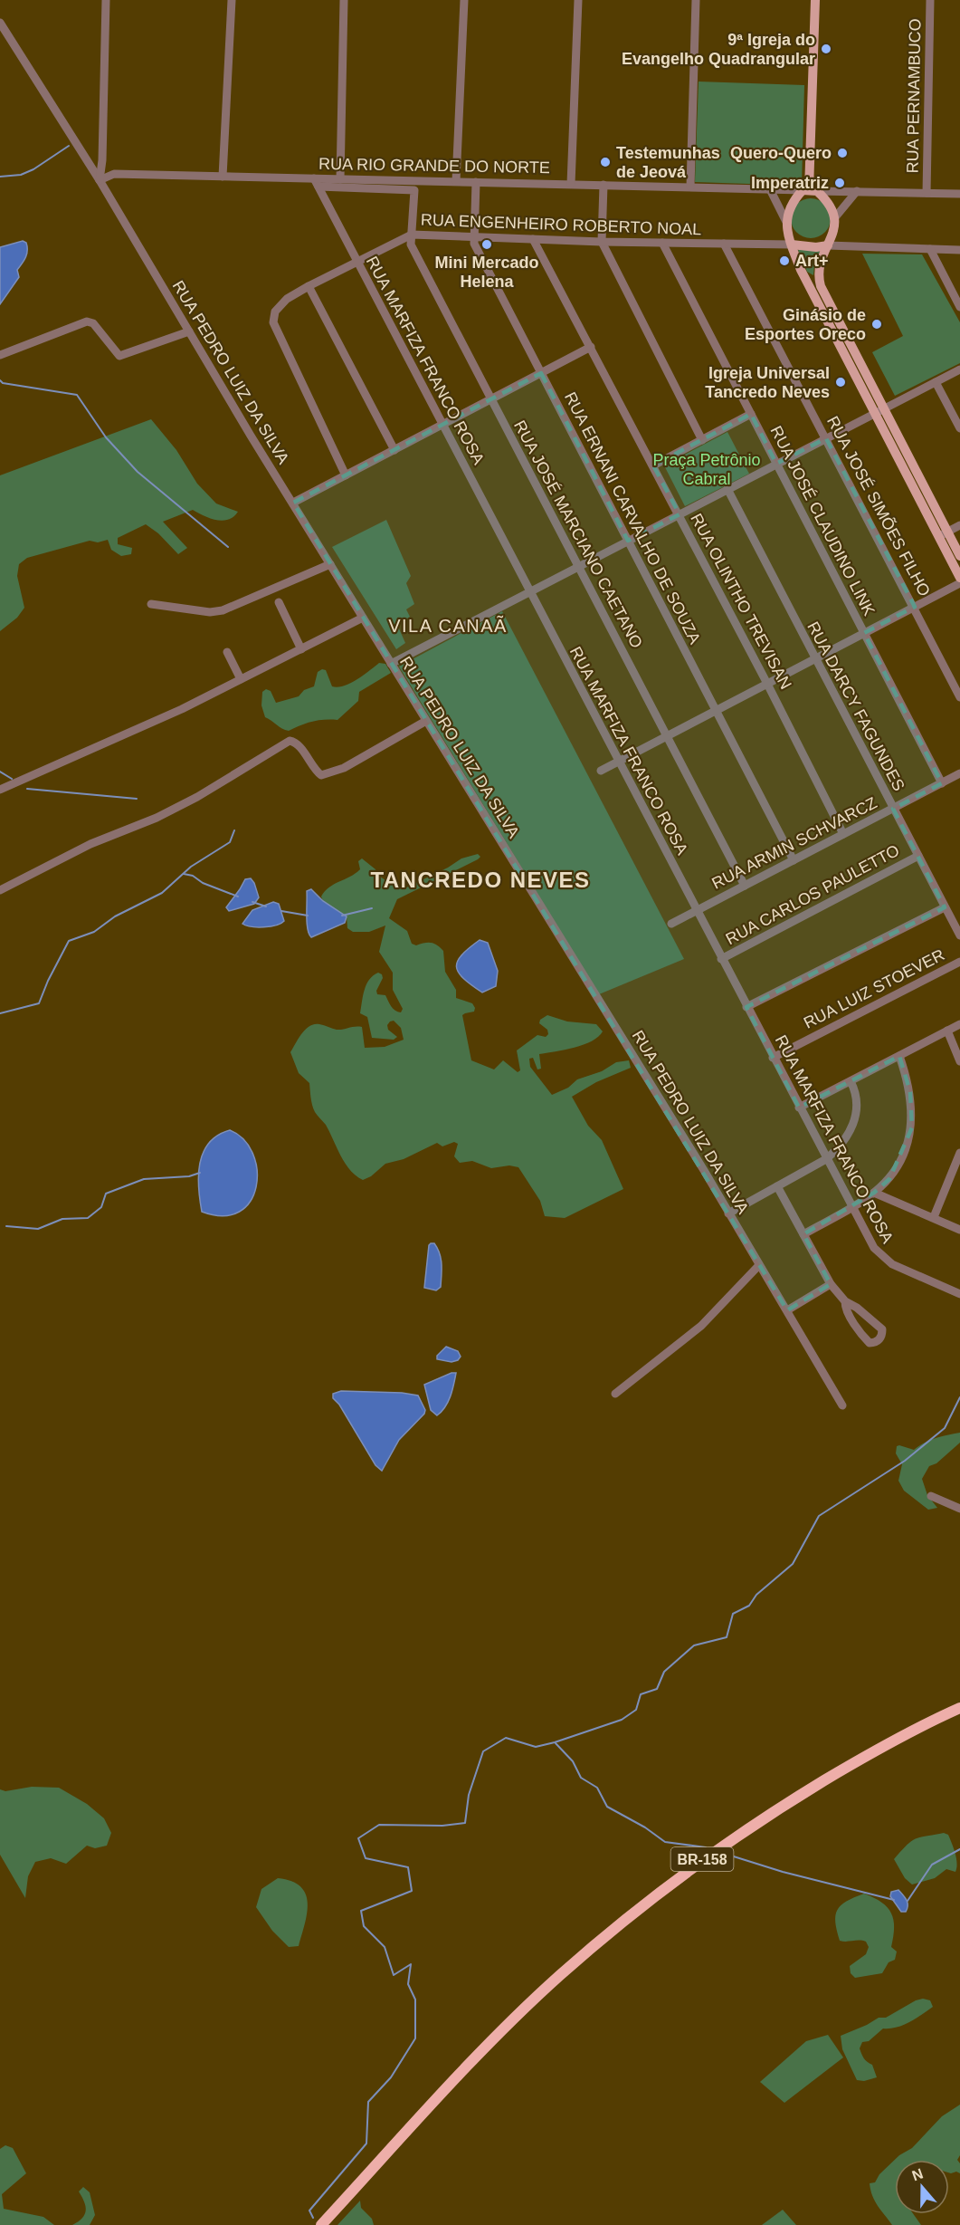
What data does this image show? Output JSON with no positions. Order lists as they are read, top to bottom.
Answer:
{
  "streets": {
    "highway": ["BR-158"],
    "street": [
      "RUA PERNAMBUCO",
      "RUA RIO GRANDE DO NORTE",
      "RUA ENGENHEIRO ROBERTO NOAL",
      "RUA MARFIZA FRANCO ROSA",
      "RUA PEDRO LUIZ DA SILVA",
      "RUA JOSÉ SIMÕES FILHO",
      "RUA ERNANI CARVALHO DE SOUZA",
      "RUA JOSÉ CLAUDINO LINK",
      "RUA JOSÉ MARCIANO CAETANO",
      "RUA OLINTHO TREVISAN",
      "RUA DARCY FAGUNDES",
      "RUA ARMIN SCHVARCZ",
      "RUA CARLOS PAULETTO",
      "RUA LUIZ STOEVER"
    ]
  },
  "crossings": [
    ["RUA PERNAMBUCO", "RUA RIO GRANDE DO NORTE"],
    ["RUA RIO GRANDE DO NORTE", "RUA ENGENHEIRO ROBERTO NOAL"],
    ["RUA RIO GRANDE DO NORTE", "RUA MARFIZA FRANCO ROSA"],
    ["RUA RIO GRANDE DO NORTE", "RUA PEDRO LUIZ DA SILVA"],
    ["RUA RIO GRANDE DO NORTE", "RUA ERNANI CARVALHO DE SOUZA"],
    ["RUA RIO GRANDE DO NORTE", "RUA JOSÉ MARCIANO CAETANO"],
    ["RUA ENGENHEIRO ROBERTO NOAL", "RUA MARFIZA FRANCO ROSA"],
    ["RUA ENGENHEIRO ROBERTO NOAL", "RUA JOSÉ SIMÕES FILHO"],
    ["RUA ENGENHEIRO ROBERTO NOAL", "RUA ERNANI CARVALHO DE SOUZA"],
    ["RUA ENGENHEIRO ROBERTO NOAL", "RUA JOSÉ CLAUDINO LINK"],
    ["RUA ENGENHEIRO ROBERTO NOAL", "RUA JOSÉ MARCIANO CAETANO"],
    ["RUA ENGENHEIRO ROBERTO NOAL", "RUA OLINTHO TREVISAN"],
    ["RUA MARFIZA FRANCO ROSA", "RUA JOSÉ MARCIANO CAETANO"],
    ["RUA MARFIZA FRANCO ROSA", "RUA ARMIN SCHVARCZ"],
    ["RUA MARFIZA FRANCO ROSA", "RUA CARLOS PAULETTO"],
    ["RUA MARFIZA FRANCO ROSA", "RUA LUIZ STOEVER"],
    ["RUA ERNANI CARVALHO DE SOUZA", "RUA ARMIN SCHVARCZ"],
    ["RUA JOSÉ CLAUDINO LINK", "RUA ARMIN SCHVARCZ"],
    ["RUA JOSÉ MARCIANO CAETANO", "RUA ARMIN SCHVARCZ"],
    ["RUA OLINTHO TREVISAN", "RUA ARMIN SCHVARCZ"],
    ["RUA DARCY FAGUNDES", "RUA ARMIN SCHVARCZ"],
    ["RUA DARCY FAGUNDES", "RUA CARLOS PAULETTO"]
  ],
  "districts": ["VILA CANAÃ", "TANCREDO NEVES"],
  "parks": ["Praça Petrônio Cabral"],
  "places": [
    "9ª Igreja do Evangelho Quadrangular",
    "Quero-Quero",
    "Testemunhas de Jeová",
    "Imperatriz",
    "Mini Mercado Helena",
    "Art+",
    "Ginásio de Esportes Oreco",
    "Igreja Universal Tancredo Neves"
  ],
  "north": "top"
}
